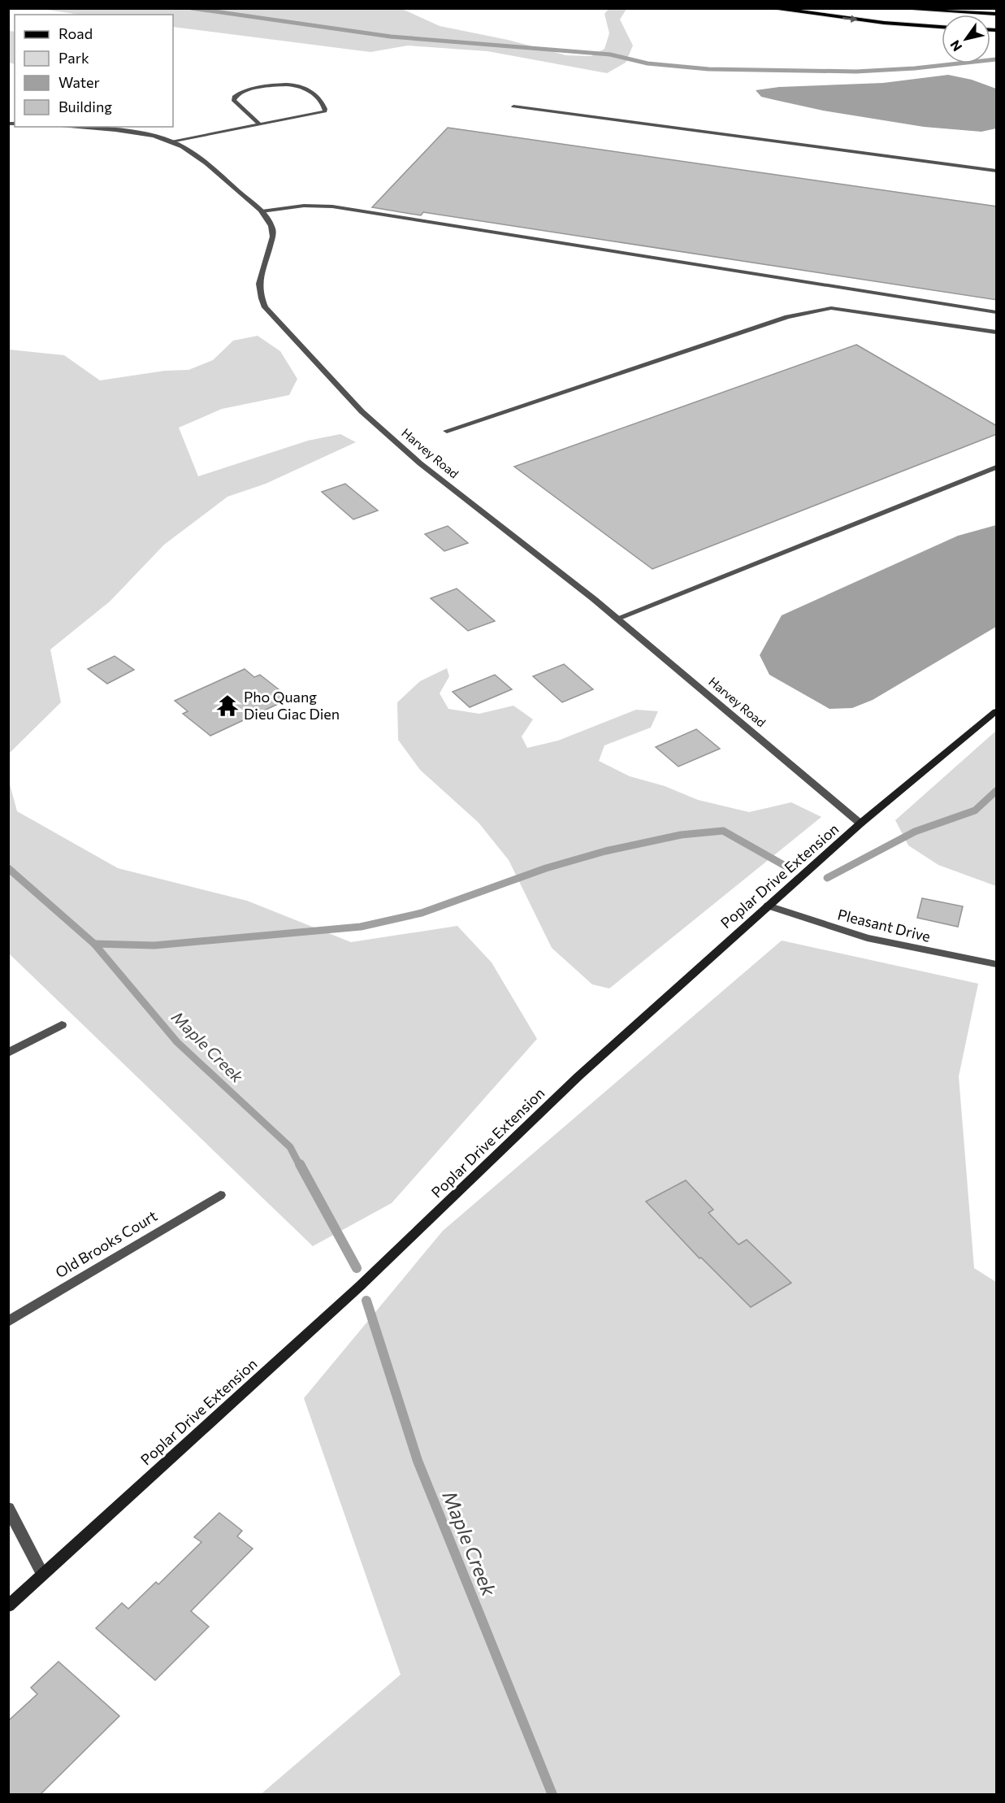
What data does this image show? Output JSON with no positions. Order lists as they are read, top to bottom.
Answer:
{
  "streets": {
    "street": [
      "Harvey Road",
      "Poplar Drive Extension",
      "Pleasant Drive",
      "Old Brooks Court"
    ]
  },
  "crossings": [
    ["Harvey Road", "Poplar Drive Extension"],
    ["Poplar Drive Extension", "Pleasant Drive"]
  ],
  "water": ["Maple Creek"],
  "places": {
    "temple": ["Pho Quang Dieu Giac Dien"]
  },
  "legend": [
    "Road",
    "Park",
    "Water",
    "Building"
  ],
  "north": "bottom left"
}
